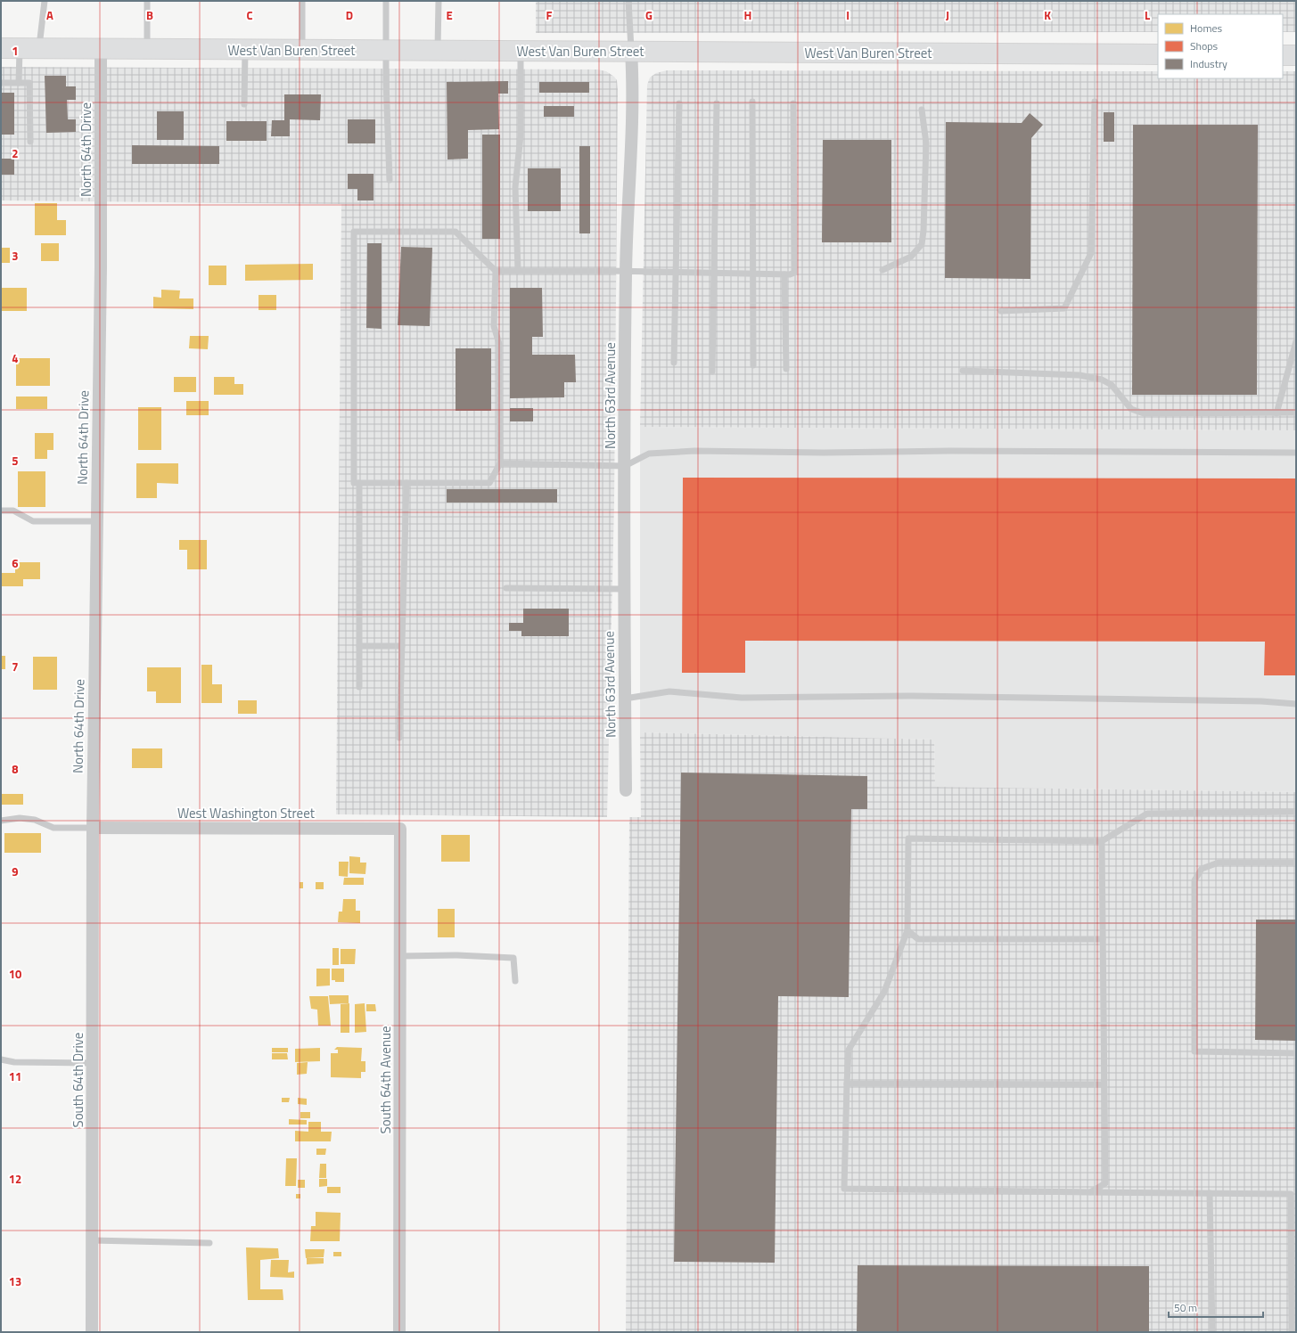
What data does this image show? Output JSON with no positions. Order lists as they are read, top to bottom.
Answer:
{
  "streets": {
    "main road": ["West Van Buren Street"],
    "street": [
      "North 64th Drive",
      "North 63rd Avenue",
      "West Washington Street",
      "South 64th Drive",
      "South 64th Avenue"
    ]
  },
  "crossings": [
    ["West Van Buren Street", "North 64th Drive"],
    ["West Van Buren Street", "North 63rd Avenue"],
    ["North 64th Drive", "West Washington Street"],
    ["North 64th Drive", "South 64th Drive"],
    ["West Washington Street", "South 64th Drive"],
    ["West Washington Street", "South 64th Avenue"]
  ],
  "legend": ["Homes", "Shops", "Industry"],
  "scale_bar": "50 m",
  "grid": {
    "columns": [
      "A",
      "B",
      "C",
      "D",
      "E",
      "F",
      "G",
      "H",
      "I",
      "J",
      "K",
      "L"
    ],
    "rows": [
      "1",
      "2",
      "3",
      "4",
      "5",
      "6",
      "7",
      "8",
      "9",
      "10",
      "11",
      "12",
      "13"
    ]
  }
}
